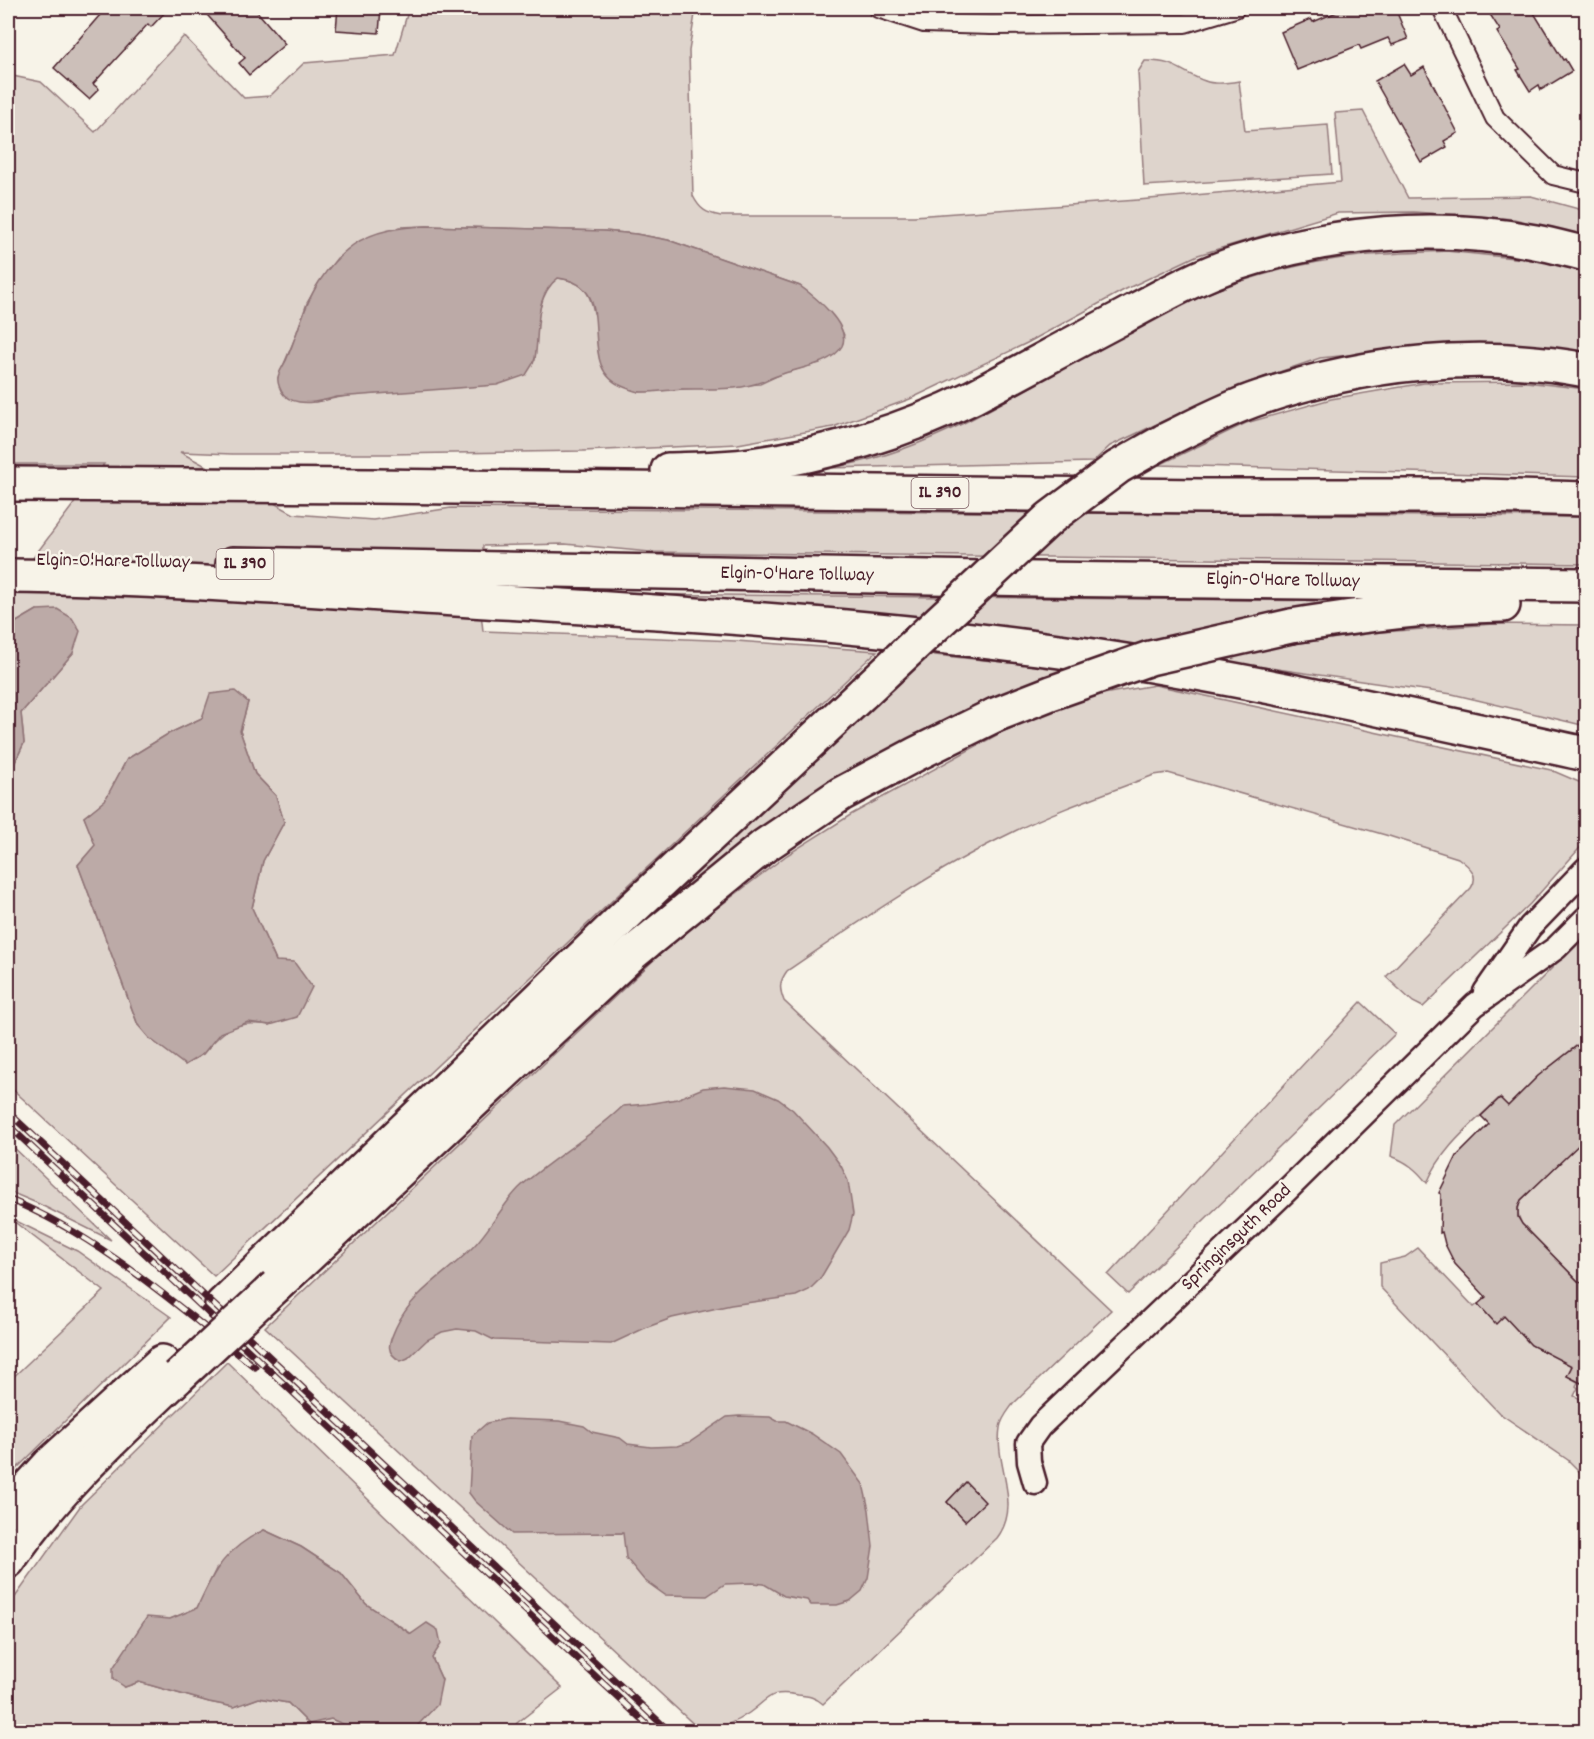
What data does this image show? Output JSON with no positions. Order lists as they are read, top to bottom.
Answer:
{
  "streets": {
    "highway": ["IL 390", "Elgin-O'Hare Tollway"],
    "street": ["Springinsguth Road"]
  }
}
